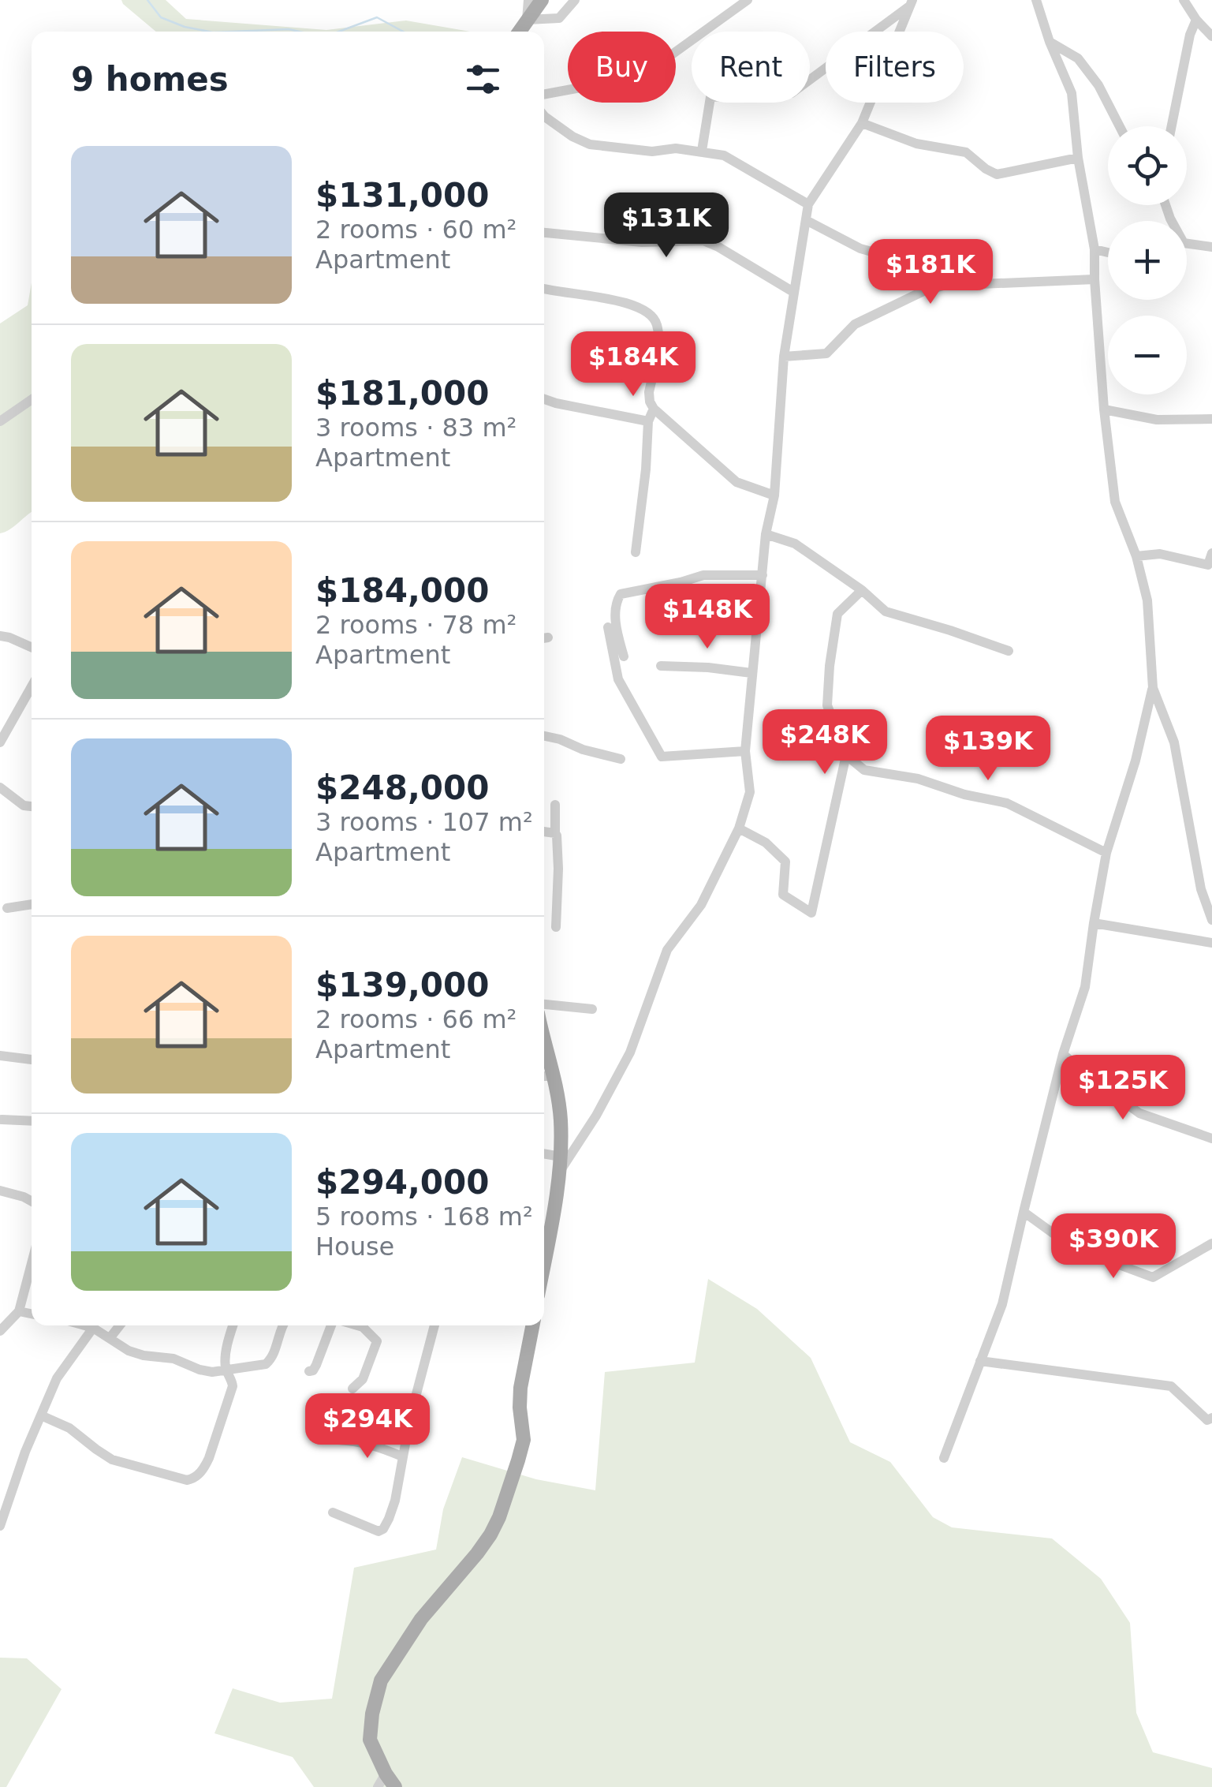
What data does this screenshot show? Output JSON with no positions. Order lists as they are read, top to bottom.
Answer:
{
  "page": {
    "chip": ["Buy", "Rent", "Filters"],
    "heading": "9 homes",
    "map_buttons": ["+", "−"],
    "list": [
      {
        "name": "$131,000",
        "note": "2 rooms · 60 m² · Apartment"
      },
      {
        "name": "$181,000",
        "note": "3 rooms · 83 m² · Apartment"
      },
      {
        "name": "$184,000",
        "note": "2 rooms · 78 m² · Apartment"
      },
      {
        "name": "$248,000",
        "note": "3 rooms · 107 m² · Apartment"
      },
      {
        "name": "$139,000",
        "note": "2 rooms · 66 m² · Apartment"
      },
      {
        "name": "$294,000",
        "note": "5 rooms · 168 m² · House"
      }
    ],
    "price": [
      "$131K",
      "$181K",
      "$184K",
      "$148K",
      "$248K",
      "$139K",
      "$125K",
      "$390K",
      "$294K"
    ]
  }
}
